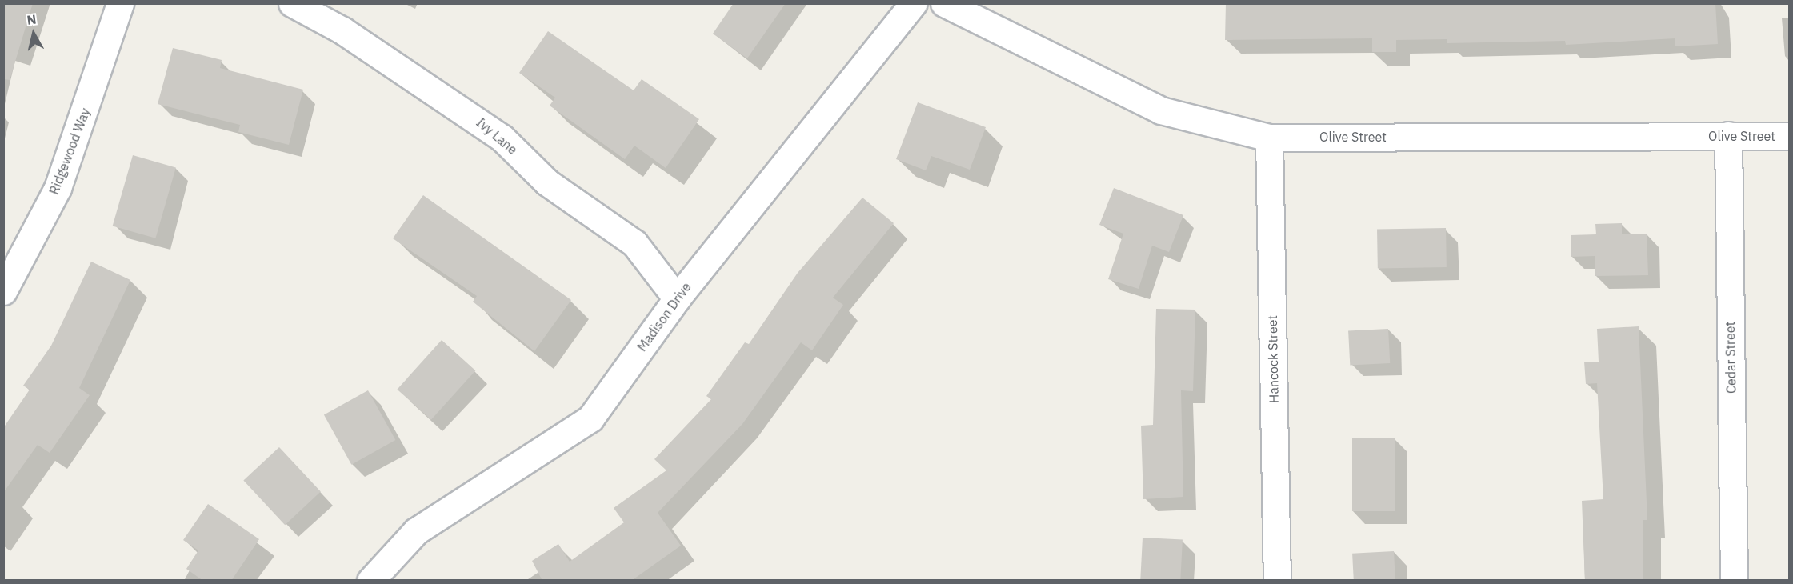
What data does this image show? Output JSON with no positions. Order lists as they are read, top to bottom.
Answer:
{
  "streets": {
    "street": [
      "Ivy Lane",
      "Olive Street",
      "Ridgewood Way",
      "Madison Drive",
      "Cedar Street",
      "Hancock Street"
    ]
  },
  "crossings": [
    ["Ivy Lane", "Madison Drive"],
    ["Olive Street", "Cedar Street"],
    ["Olive Street", "Hancock Street"]
  ],
  "north": "top"
}
